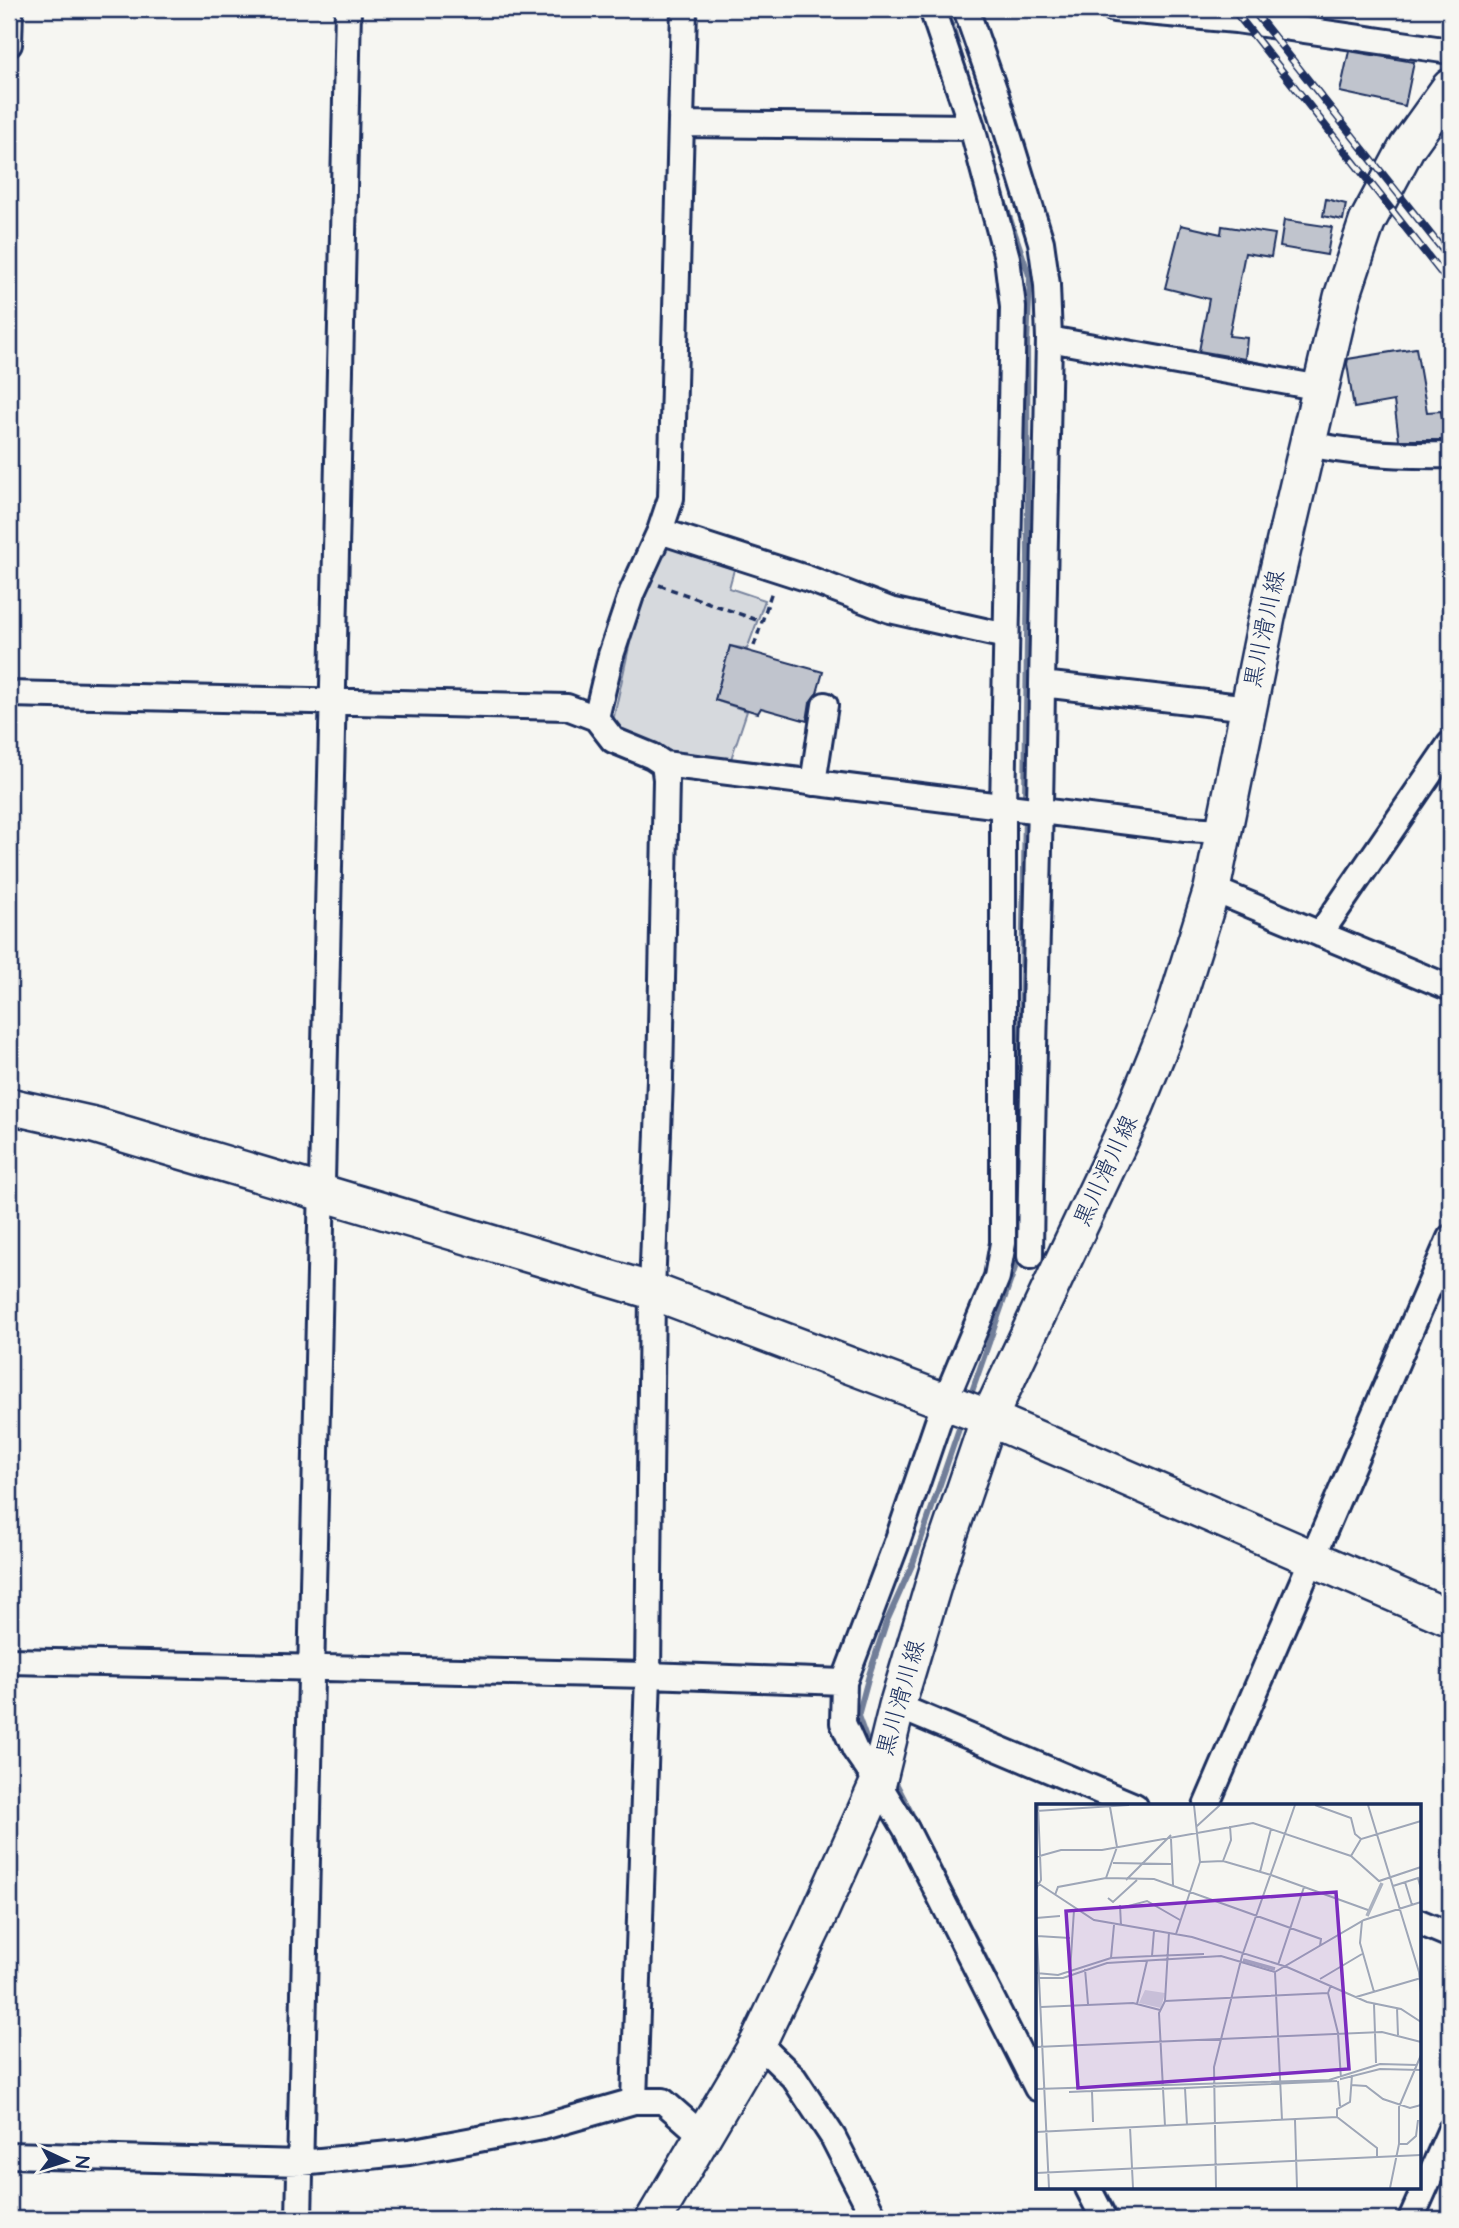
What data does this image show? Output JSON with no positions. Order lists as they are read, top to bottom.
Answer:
{
  "streets": {
    "main road": ["黒川滑川線"]
  },
  "north": "right"
}
